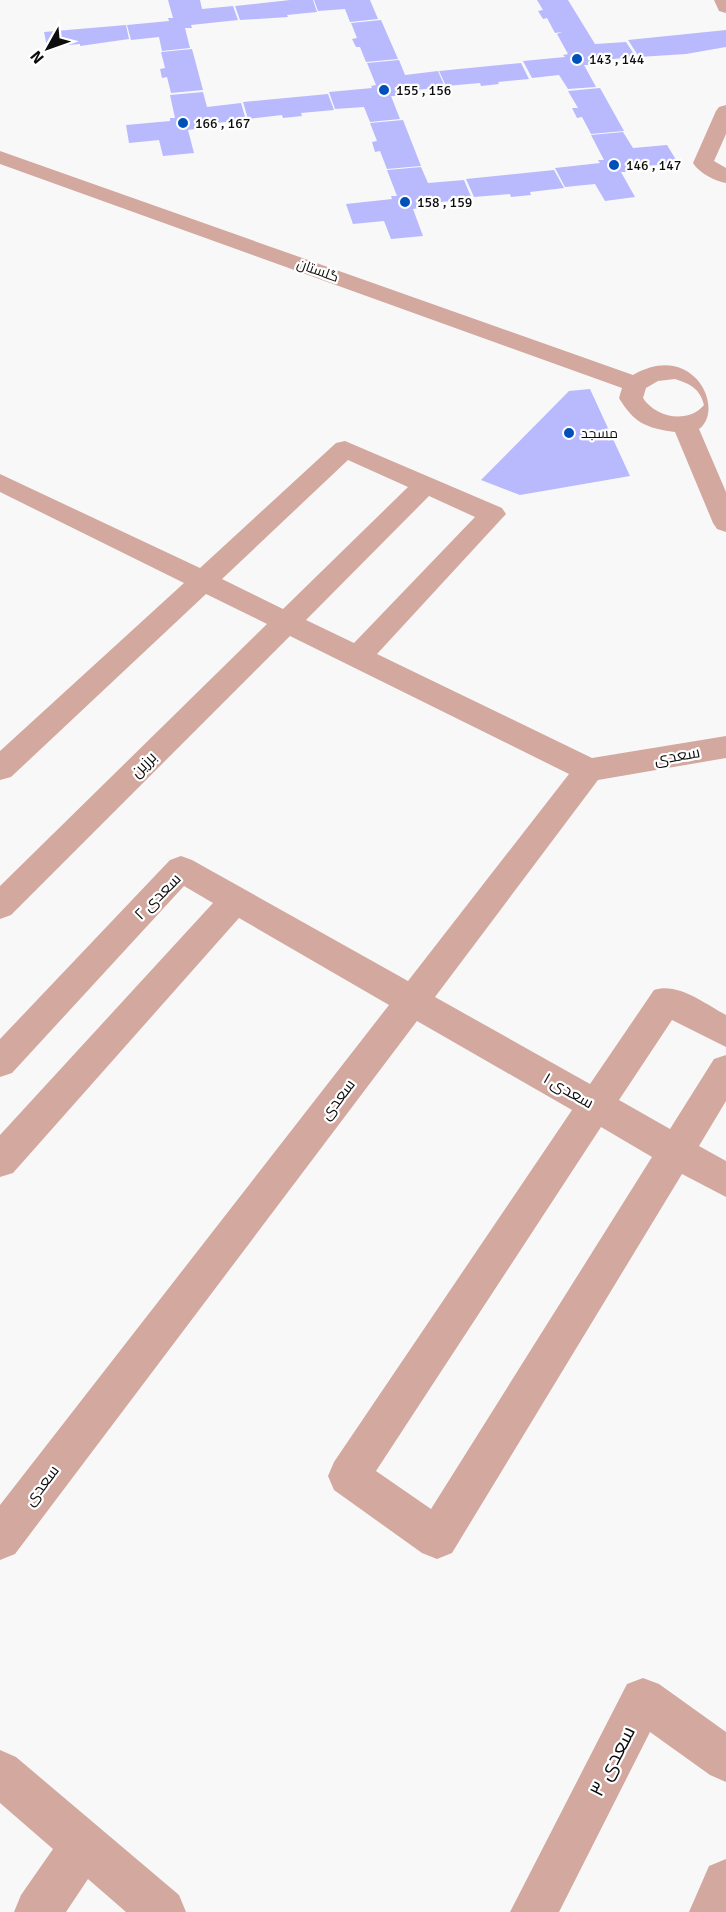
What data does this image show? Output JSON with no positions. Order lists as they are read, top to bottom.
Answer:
{
  "streets": {
    "street": [
      "گلستان",
      "سعدی",
      "برزین",
      "سعدی ۲",
      "سعدی ۱",
      "سعدی ۳"
    ]
  },
  "crossings": [
    ["سعدی", "سعدی ۲"],
    ["سعدی", "سعدی ۱"],
    ["سعدی ۲", "سعدی ۱"]
  ],
  "places": [
    "143 , 144",
    "155 , 156",
    "166 , 167",
    "146 , 147",
    "158 , 159",
    "مسجد"
  ],
  "north": "bottom left"
}
